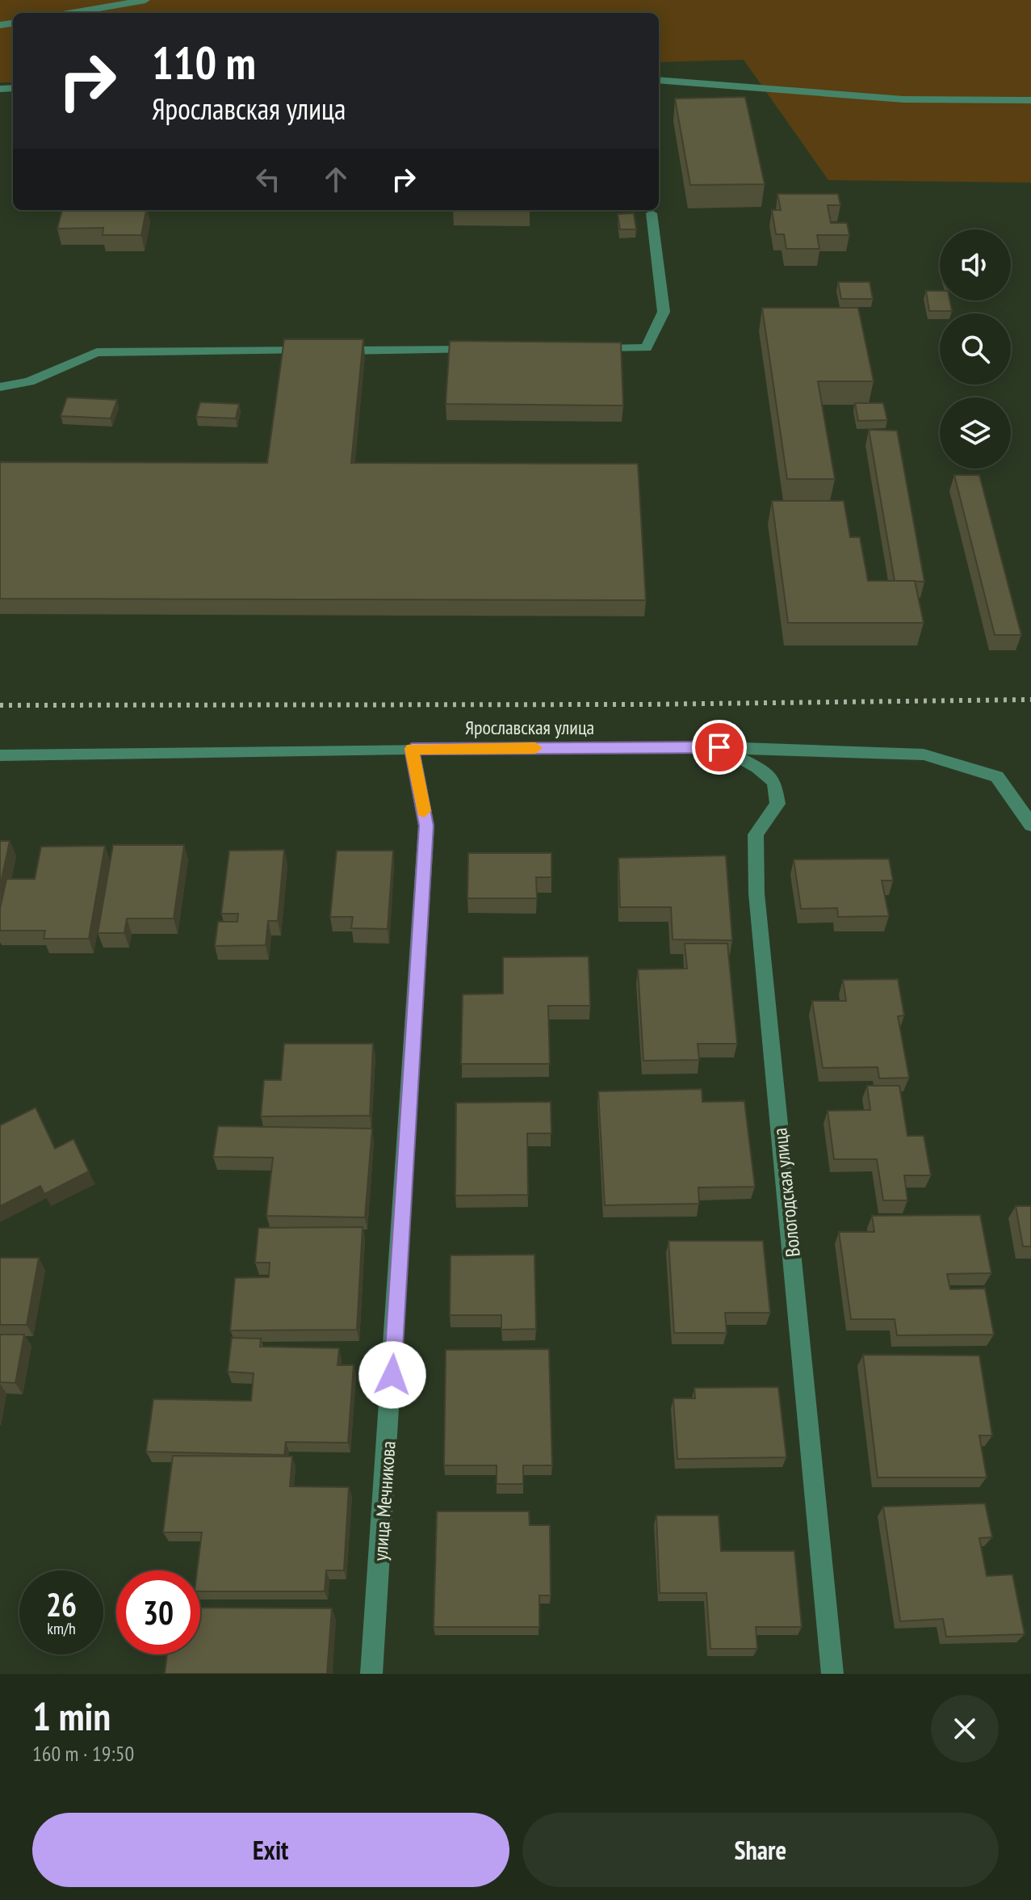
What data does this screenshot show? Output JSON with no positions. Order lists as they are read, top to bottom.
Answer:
{
  "streets": {
    "street": ["Ярославская улица", "Вологодская улица", "улица Мечникова"]
  },
  "crossings": [
    ["Ярославская улица", "Вологодская улица"],
    ["Ярославская улица", "улица Мечникова"]
  ],
  "page": {
    "turn": ["110 m", "Ярославская улица"],
    "speed": "26 km/h",
    "limit": "30",
    "heading": ["1 min", "160 m · 19:50"],
    "buttons": ["Exit", "Share"]
  }
}
